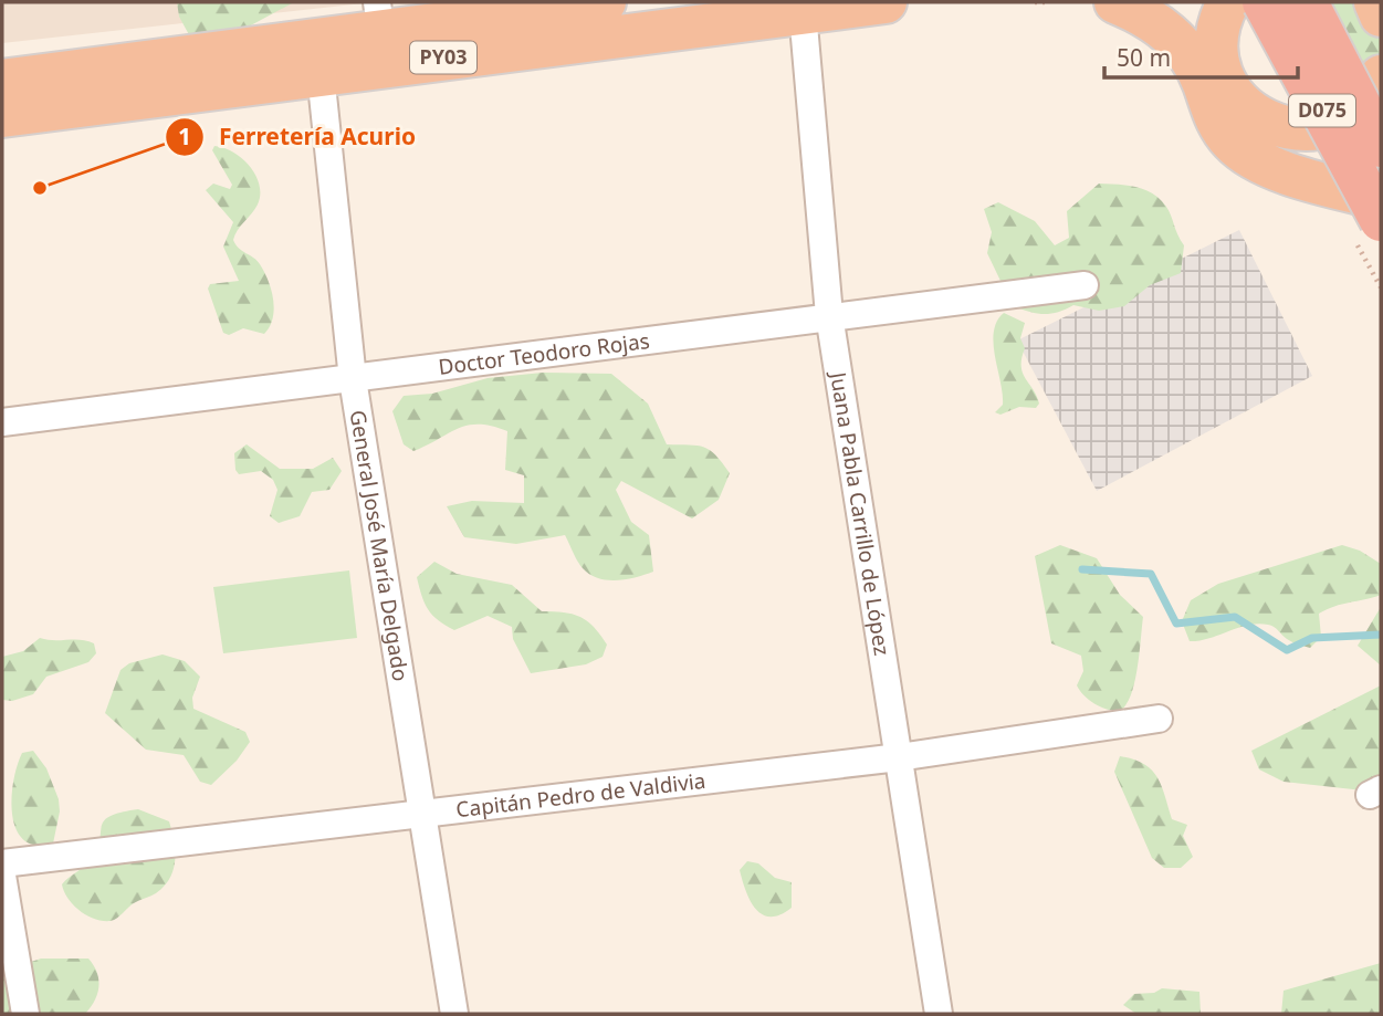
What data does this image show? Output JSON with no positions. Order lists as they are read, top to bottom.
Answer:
{
  "streets": {
    "highway": ["PY03", "D075"],
    "street": [
      "Doctor Teodoro Rojas",
      "Juana Pabla Carrillo de López",
      "General José María Delgado",
      "Capitán Pedro de Valdivia"
    ]
  },
  "crossings": [
    ["PY03", "Juana Pabla Carrillo de López"],
    ["PY03", "General José María Delgado"],
    ["Doctor Teodoro Rojas", "Juana Pabla Carrillo de López"],
    ["Doctor Teodoro Rojas", "General José María Delgado"],
    ["Juana Pabla Carrillo de López", "Capitán Pedro de Valdivia"],
    ["General José María Delgado", "Capitán Pedro de Valdivia"]
  ],
  "places": ["Ferretería Acurio"],
  "scale_bar": "50 m"
}
